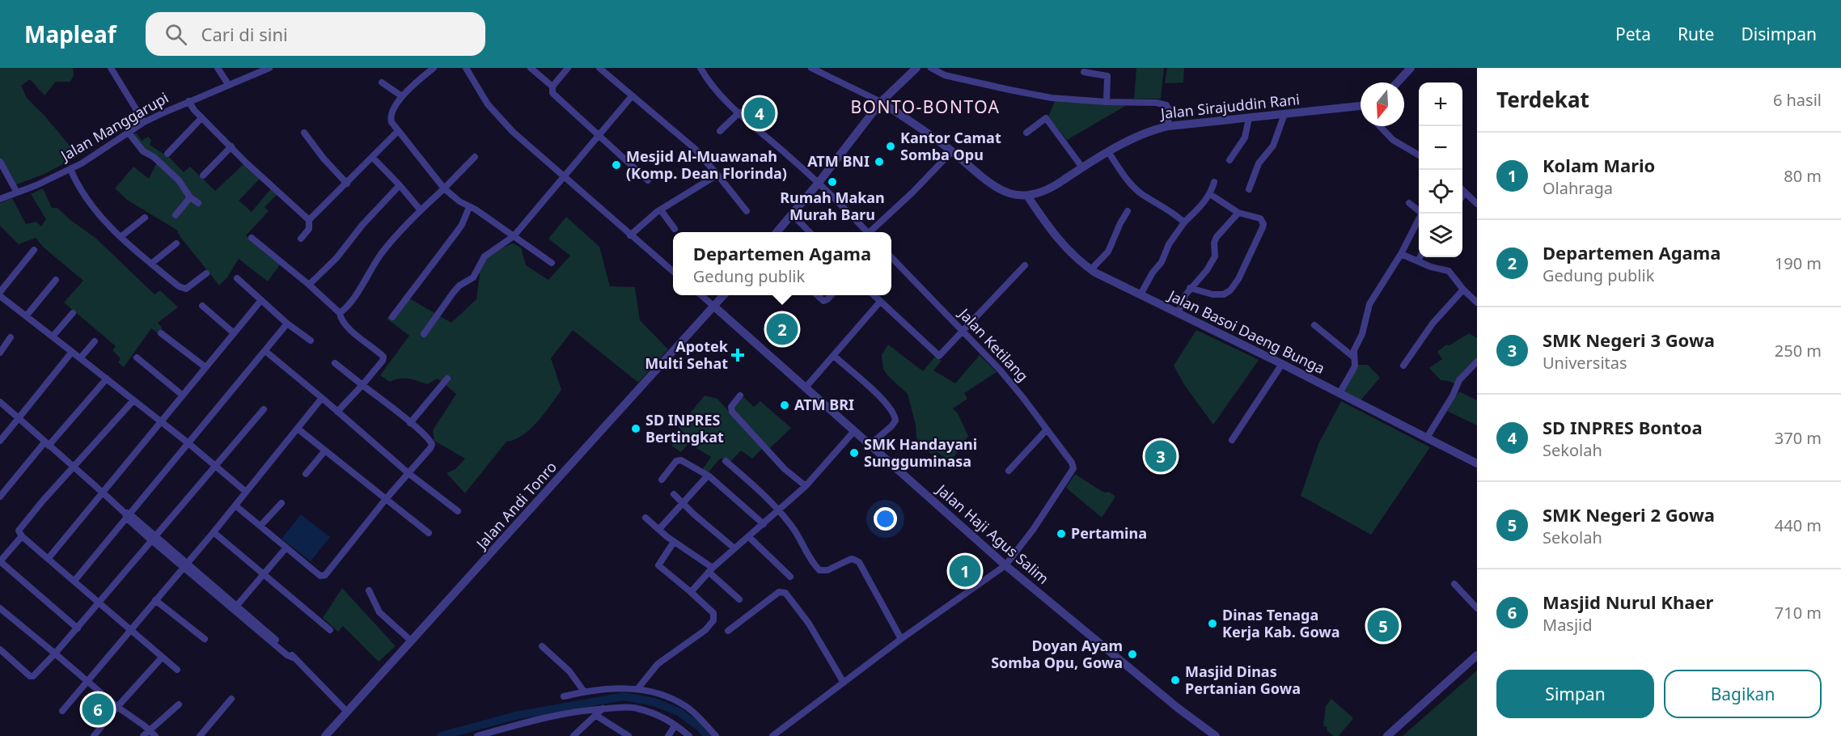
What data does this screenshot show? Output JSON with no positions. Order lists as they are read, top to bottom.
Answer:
{
  "streets": {
    "street": [
      "Jalan Sirajuddin Rani",
      "Jalan Manggarupi",
      "Jalan Basoi Daeng Bunga",
      "Jalan Ketilang",
      "Jalan Andi Tonro",
      "Jalan Haji Agus Salim"
    ]
  },
  "crossings": [
    ["Jalan Sirajuddin Rani", "Jalan Basoi Daeng Bunga"],
    ["Jalan Ketilang", "Jalan Haji Agus Salim"],
    ["Jalan Andi Tonro", "Jalan Haji Agus Salim"]
  ],
  "districts": ["BONTO-BONTOA"],
  "places": {
    "other": [
      "Kantor Camat Somba Opu",
      "ATM BNI",
      "Mesjid Al-Muawanah (Komp. Dean Florinda)",
      "Rumah Makan Murah Baru",
      "ATM BRI",
      "SD INPRES Bertingkat",
      "SMK Handayani Sungguminasa",
      "Pertamina",
      "Dinas Tenaga Kerja Kab. Gowa",
      "Doyan Ayam Somba Opu, Gowa",
      "Masjid Dinas Pertanian Gowa"
    ],
    "health": ["Apotek Multi Sehat"]
  },
  "north": "bottom",
  "page": {
    "header": "Mapleaf",
    "search": "Cari di sini",
    "nav": ["Peta", "Rute", "Disimpan"],
    "heading": ["Terdekat", "6 hasil"],
    "map_buttons": ["+", "−"],
    "pins": [
      "4",
      "2",
      "3",
      "1",
      "5",
      "6"
    ],
    "list": [
      {
        "mark": "1",
        "name": "Kolam Mario",
        "note": "Olahraga",
        "value": "80 m"
      },
      {
        "mark": "2",
        "name": "Departemen Agama",
        "note": "Gedung publik",
        "value": "190 m"
      },
      {
        "mark": "3",
        "name": "SMK Negeri 3 Gowa",
        "note": "Universitas",
        "value": "250 m"
      },
      {
        "mark": "4",
        "name": "SD INPRES Bontoa",
        "note": "Sekolah",
        "value": "370 m"
      },
      {
        "mark": "5",
        "name": "SMK Negeri 2 Gowa",
        "note": "Sekolah",
        "value": "440 m"
      },
      {
        "mark": "6",
        "name": "Masjid Nurul Khaer",
        "note": "Masjid",
        "value": "710 m"
      }
    ],
    "popup": ["Departemen Agama", "Gedung publik"],
    "buttons": ["Simpan", "Bagikan"]
  }
}
